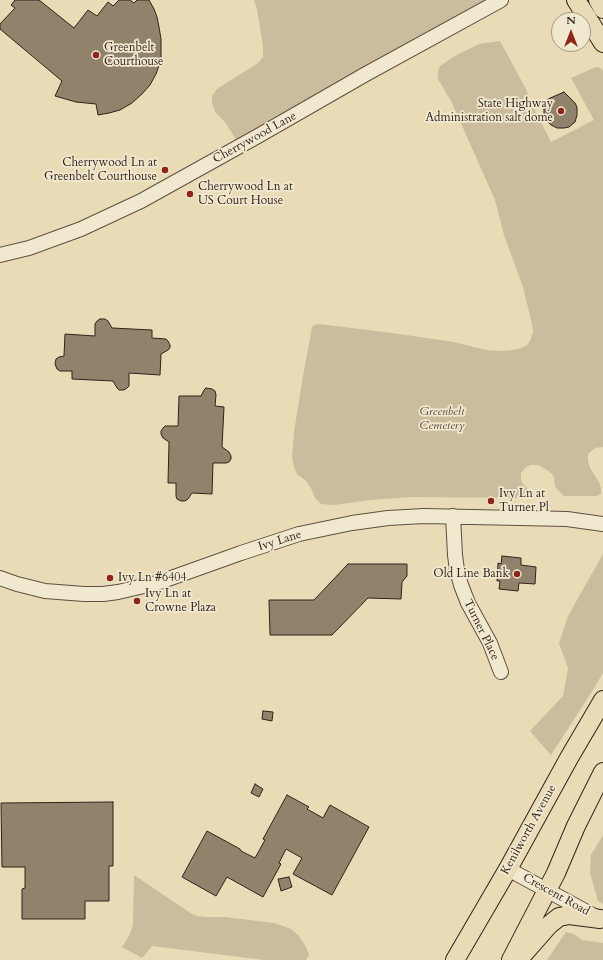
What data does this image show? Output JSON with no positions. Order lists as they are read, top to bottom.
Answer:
{
  "streets": {
    "main road": ["Kenilworth Avenue"],
    "street": [
      "Cherrywood Lane",
      "Ivy Lane",
      "Turner Place",
      "Crescent Road"
    ]
  },
  "crossings": [
    ["Ivy Lane", "Turner Place"],
    ["Kenilworth Avenue", "Crescent Road"]
  ],
  "parks": ["Greenbelt Cemetery"],
  "places": [
    "Greenbelt Courthouse",
    "State Highway Administration salt dome",
    "Cherrywood Ln at Greenbelt Courthouse",
    "Cherrywood Ln at US Court House",
    "Ivy Ln at Turner Pl",
    "Old Line Bank",
    "Ivy Ln #6404",
    "Ivy Ln at Crowne Plaza"
  ],
  "north": "top"
}
